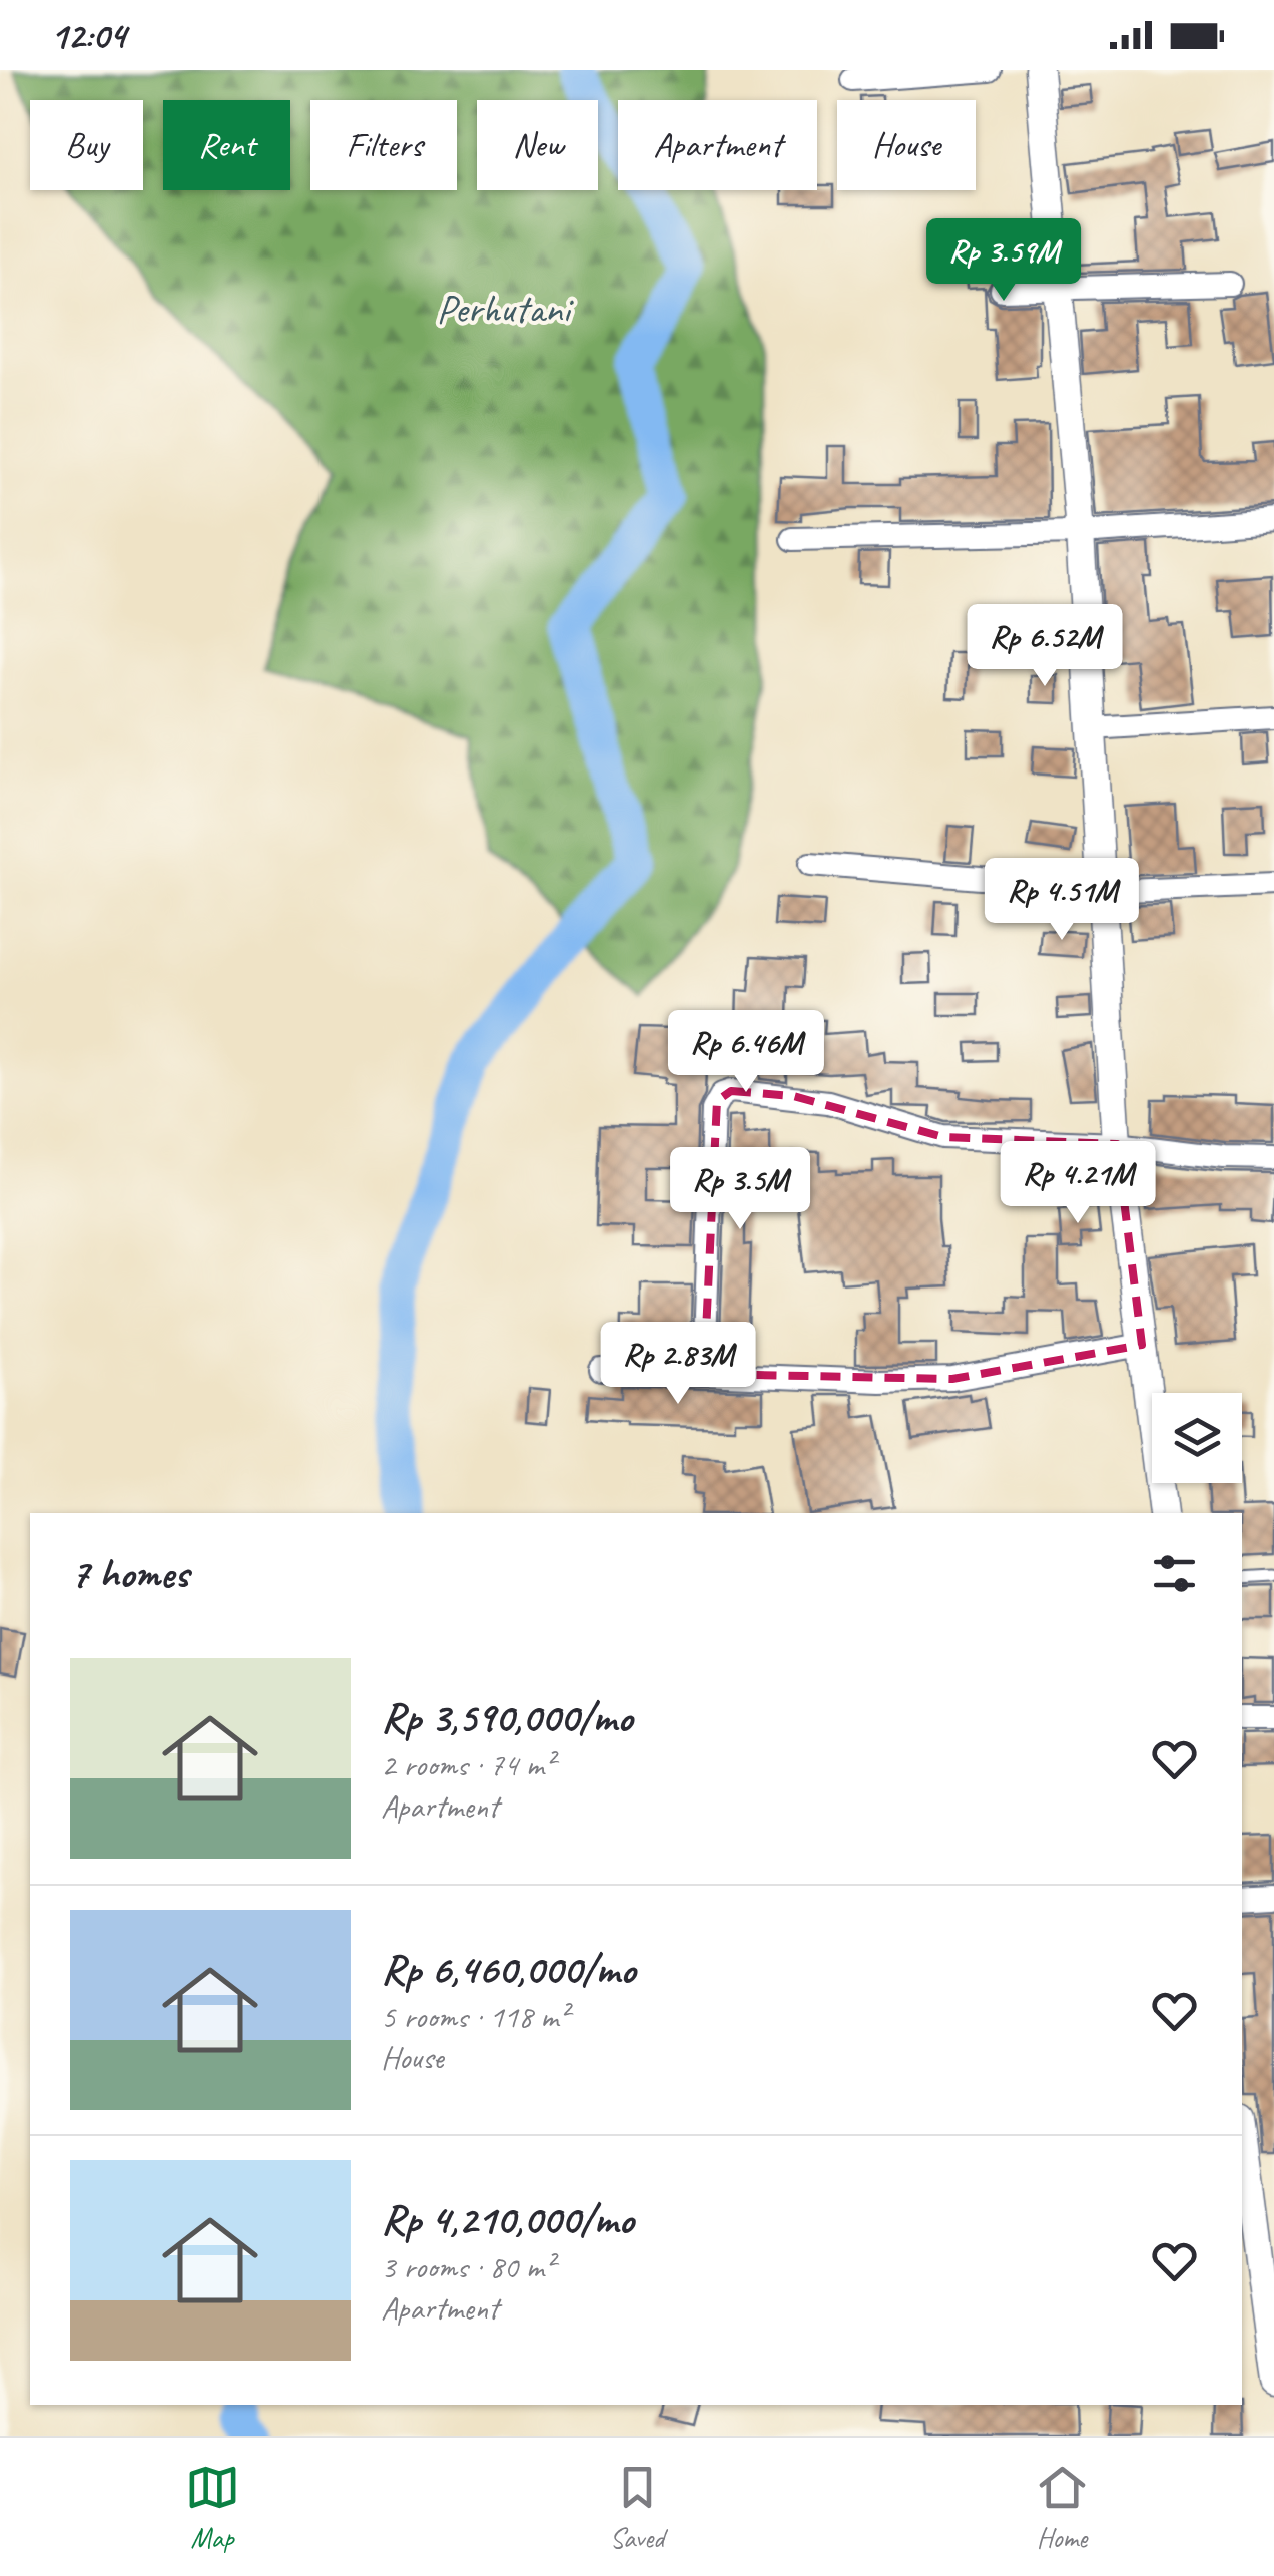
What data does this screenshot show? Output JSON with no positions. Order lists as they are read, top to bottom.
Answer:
{
  "parks": ["Perhutani"],
  "page": {
    "status": "12:04",
    "chip": [
      "Buy",
      "Rent",
      "Filters",
      "New",
      "Apartment",
      "House"
    ],
    "price": [
      "Rp 3.59M",
      "Rp 6.52M",
      "Rp 4.51M",
      "Rp 6.46M",
      "Rp 4.21M",
      "Rp 3.5M",
      "Rp 2.83M"
    ],
    "heading": "7 homes",
    "list": [
      {
        "name": "Rp 3,590,000/mo",
        "note": "2 rooms · 74 m² · Apartment"
      },
      {
        "name": "Rp 6,460,000/mo",
        "note": "5 rooms · 118 m² · House"
      },
      {
        "name": "Rp 4,210,000/mo",
        "note": "3 rooms · 80 m² · Apartment"
      }
    ],
    "tabs": ["Map", "Saved", "Home"]
  }
}
